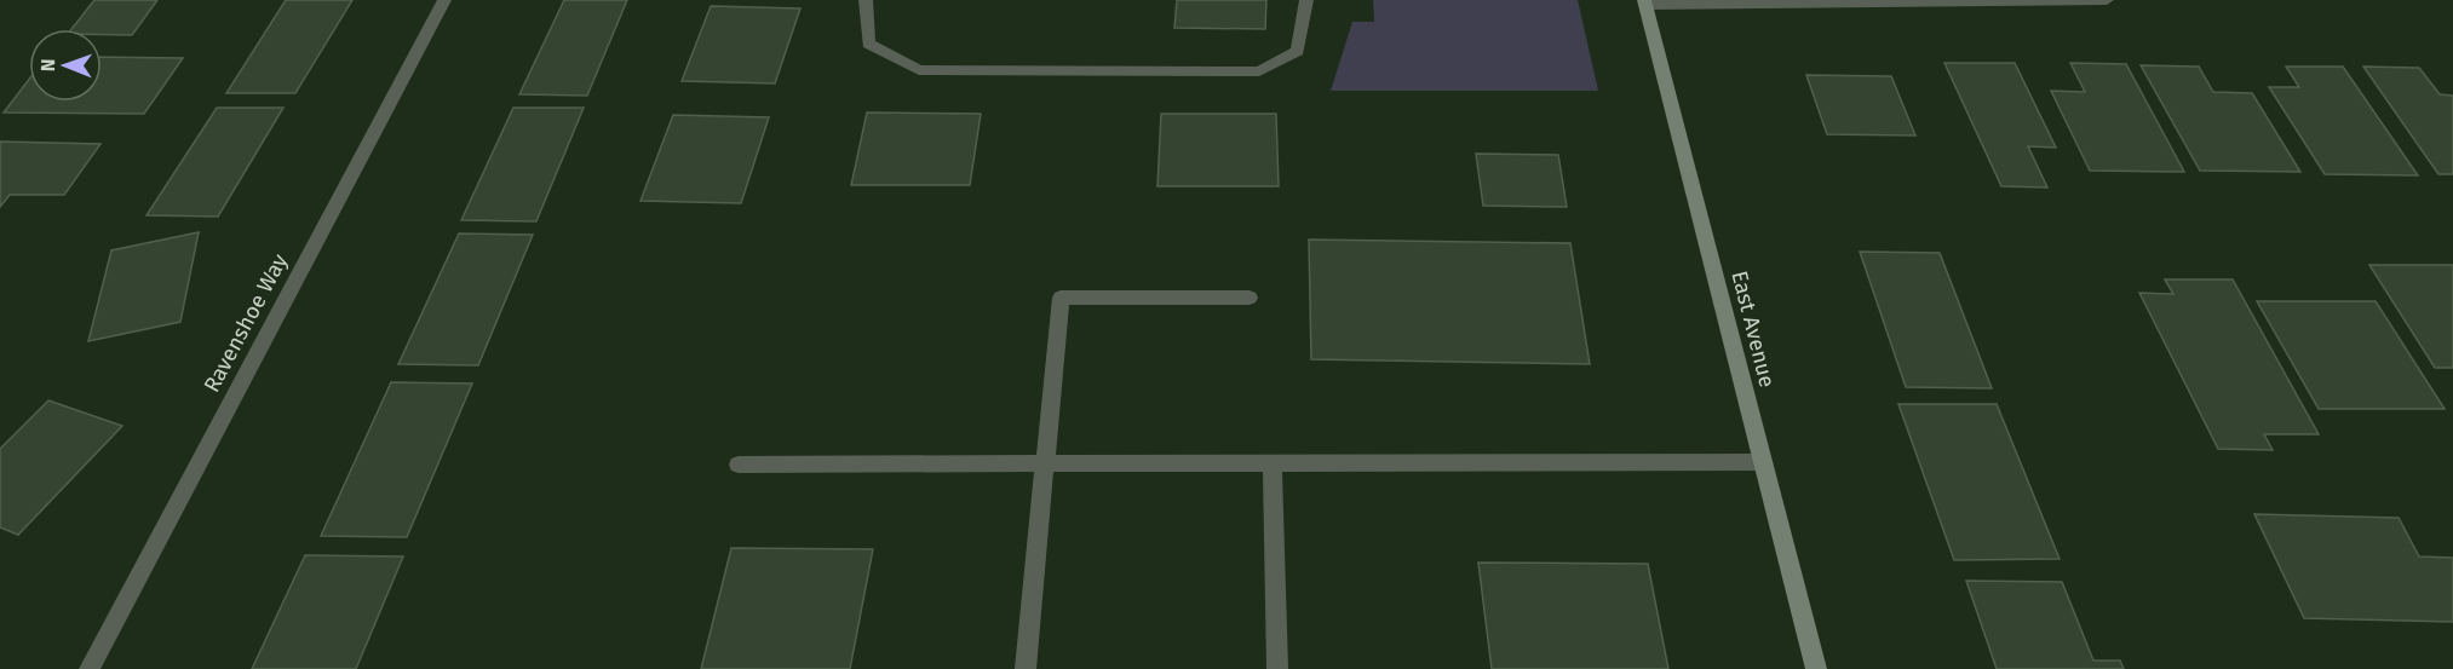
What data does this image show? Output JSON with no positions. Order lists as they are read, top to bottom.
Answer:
{
  "streets": {
    "main road": ["East Avenue"],
    "street": ["Ravenshoe Way"]
  },
  "north": "left"
}
